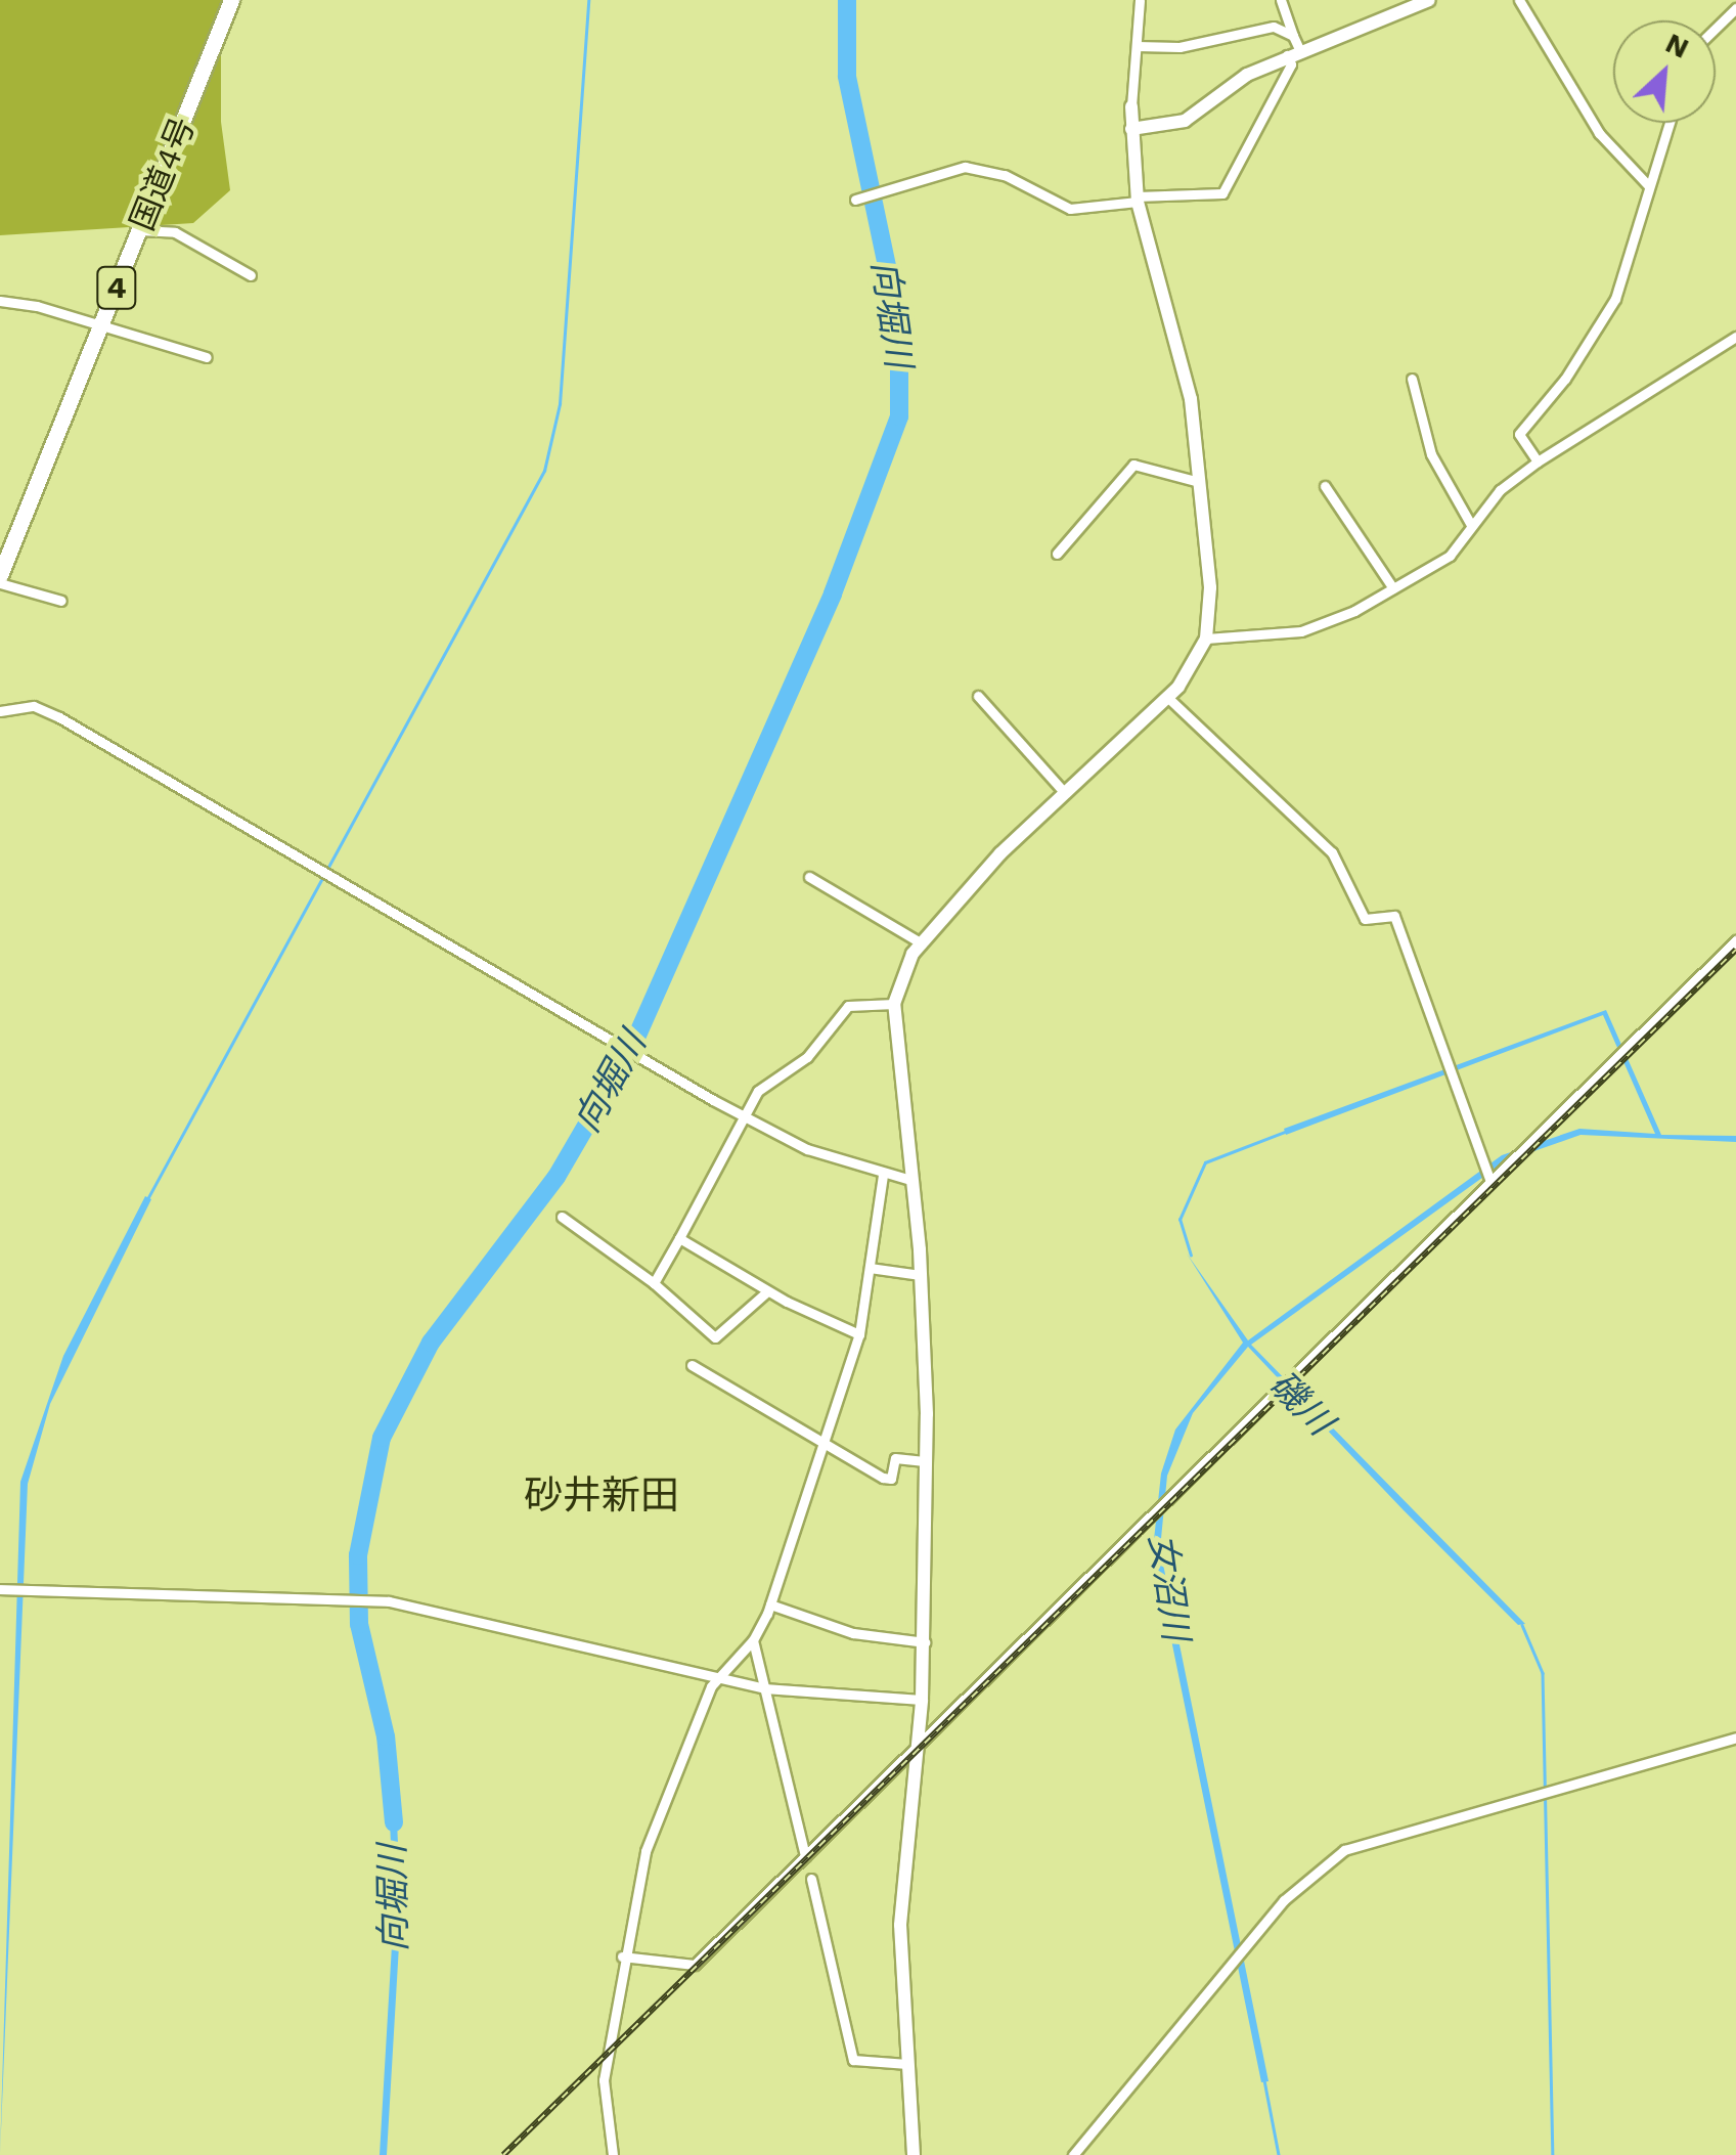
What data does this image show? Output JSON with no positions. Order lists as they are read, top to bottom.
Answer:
{
  "streets": {
    "highway": ["国道4号", "4"]
  },
  "districts": ["砂井新田"],
  "water": ["向堀川", "磯川", "女沼川"],
  "north": "top right"
}
